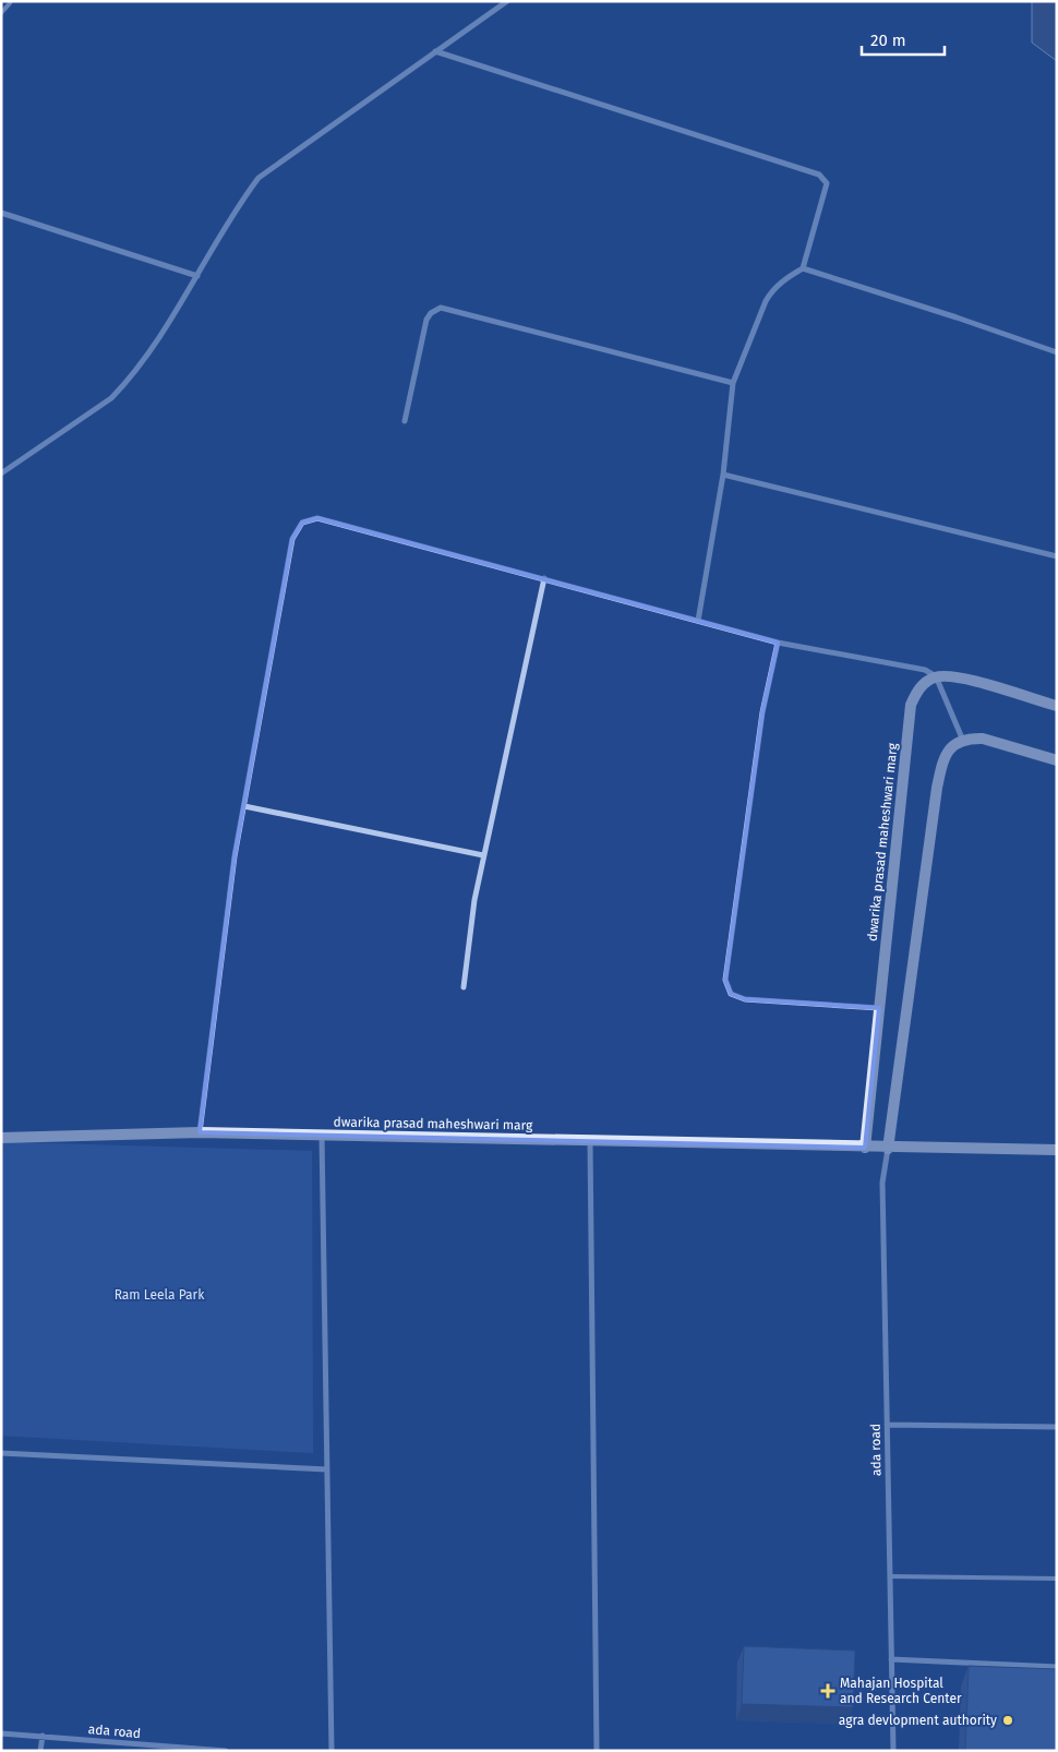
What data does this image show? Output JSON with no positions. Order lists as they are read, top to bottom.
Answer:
{
  "streets": {
    "street": ["dwarika prasad maheshwari marg", "ada road"]
  },
  "crossings": [
    ["dwarika prasad maheshwari marg", "ada road"]
  ],
  "parks": ["Ram Leela Park"],
  "places": {
    "health": ["Mahajan Hospital and Research Center"],
    "other": ["agra devlopment authority"]
  },
  "scale_bar": "20 m"
}
